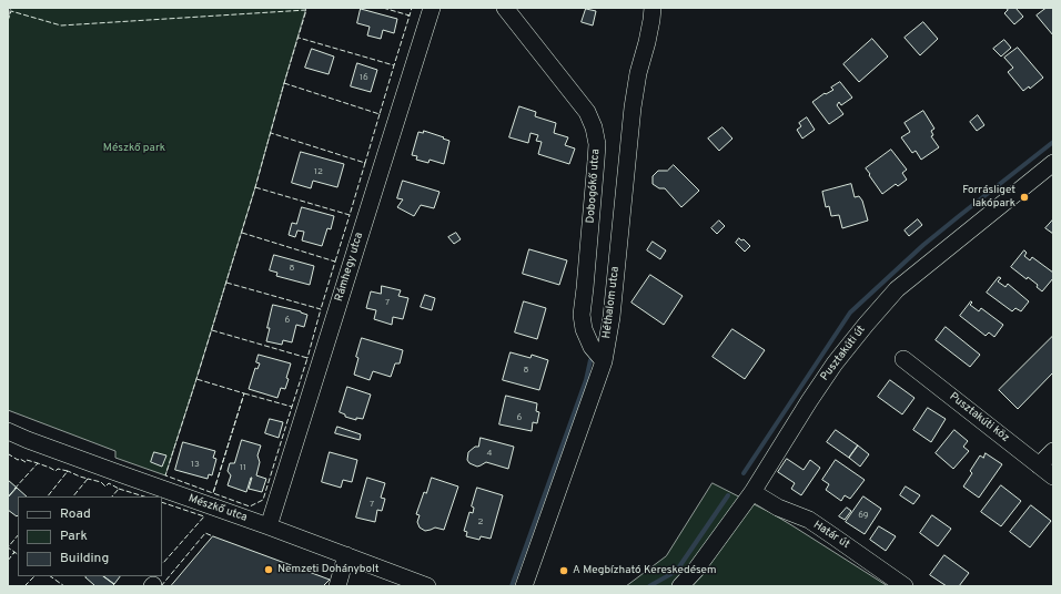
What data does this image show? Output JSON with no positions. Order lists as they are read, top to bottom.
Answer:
{
  "streets": {
    "street": [
      "Dobogókő utca",
      "Rámhegy utca",
      "Héthalom utca",
      "Pusztakúti út",
      "Pusztakúti köz",
      "Mészkő utca",
      "Határ út"
    ]
  },
  "crossings": [
    ["Dobogókő utca", "Héthalom utca"],
    ["Rámhegy utca", "Mészkő utca"],
    ["Pusztakúti út", "Határ út"]
  ],
  "parks": ["Mészkő park"],
  "places": ["Forrásliget lakópark", "Nemzeti Dohánybolt", "A Megbízható Kereskedésem"],
  "house_numbers": [
    "16",
    "12",
    "8",
    "7",
    "6",
    "8",
    "6",
    "4",
    "13",
    "11",
    "7",
    "69",
    "2"
  ],
  "legend": ["Road", "Park", "Building"]
}
